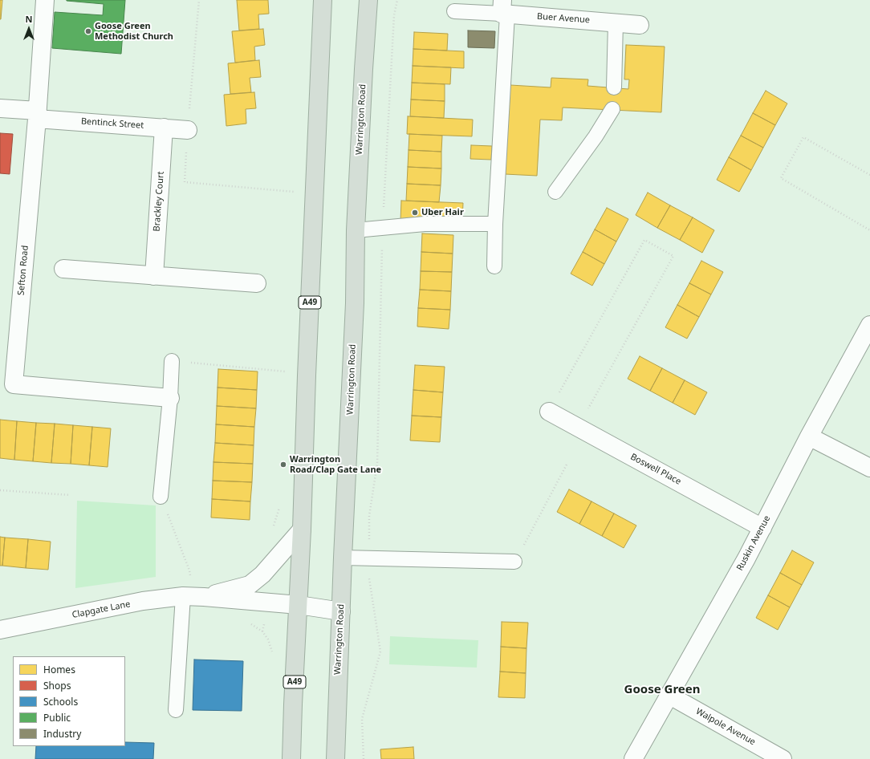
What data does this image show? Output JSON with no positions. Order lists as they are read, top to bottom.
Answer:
{
  "streets": {
    "highway": ["Warrington Road", "A49"],
    "street": [
      "Buer Avenue",
      "Bentinck Street",
      "Brackley Court",
      "Sefton Road",
      "Boswell Place",
      "Ruskin Avenue",
      "Clapgate Lane",
      "Walpole Avenue"
    ]
  },
  "crossings": [
    ["Warrington Road", "Clapgate Lane"],
    ["Bentinck Street", "Brackley Court"],
    ["Bentinck Street", "Sefton Road"],
    ["A49", "Clapgate Lane"],
    ["Boswell Place", "Ruskin Avenue"],
    ["Ruskin Avenue", "Walpole Avenue"]
  ],
  "districts": ["Goose Green"],
  "places": ["Goose Green Methodist Church", "Uber Hair", "Warrington Road/Clap Gate Lane"],
  "legend": [
    "Homes",
    "Shops",
    "Schools",
    "Public",
    "Industry"
  ],
  "north": "top"
}
